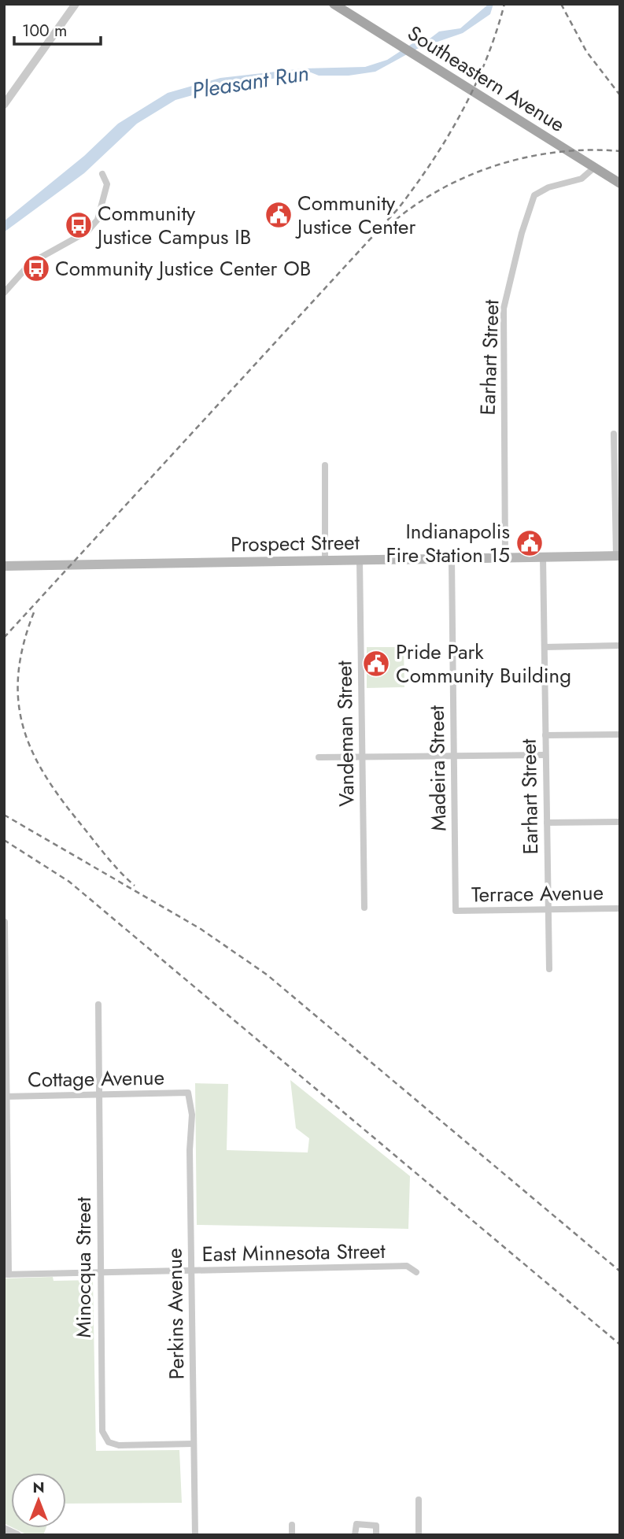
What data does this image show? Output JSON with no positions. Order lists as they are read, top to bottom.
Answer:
{
  "streets": {
    "main road": ["Southeastern Avenue", "Prospect Street"],
    "street": [
      "Earhart Street",
      "Vandeman Street",
      "Madeira Street",
      "Terrace Avenue",
      "Cottage Avenue",
      "East Minnesota Street",
      "Minocqua Street",
      "Perkins Avenue"
    ]
  },
  "crossings": [
    ["Southeastern Avenue", "Earhart Street"],
    ["Earhart Street", "Prospect Street"],
    ["Earhart Street", "Terrace Avenue"],
    ["Prospect Street", "Vandeman Street"],
    ["Prospect Street", "Madeira Street"],
    ["Madeira Street", "Terrace Avenue"],
    ["Cottage Avenue", "Minocqua Street"],
    ["Cottage Avenue", "Perkins Avenue"],
    ["East Minnesota Street", "Minocqua Street"],
    ["East Minnesota Street", "Perkins Avenue"],
    ["Minocqua Street", "Perkins Avenue"]
  ],
  "water": ["Pleasant Run"],
  "places": {
    "public building": ["Community Justice Center", "Indianapolis Fire Station 15", "Pride Park Community Building"],
    "bus stop": ["Community Justice Campus IB", "Community Justice Center OB"]
  },
  "scale_bar": "100 m",
  "north": "top"
}
